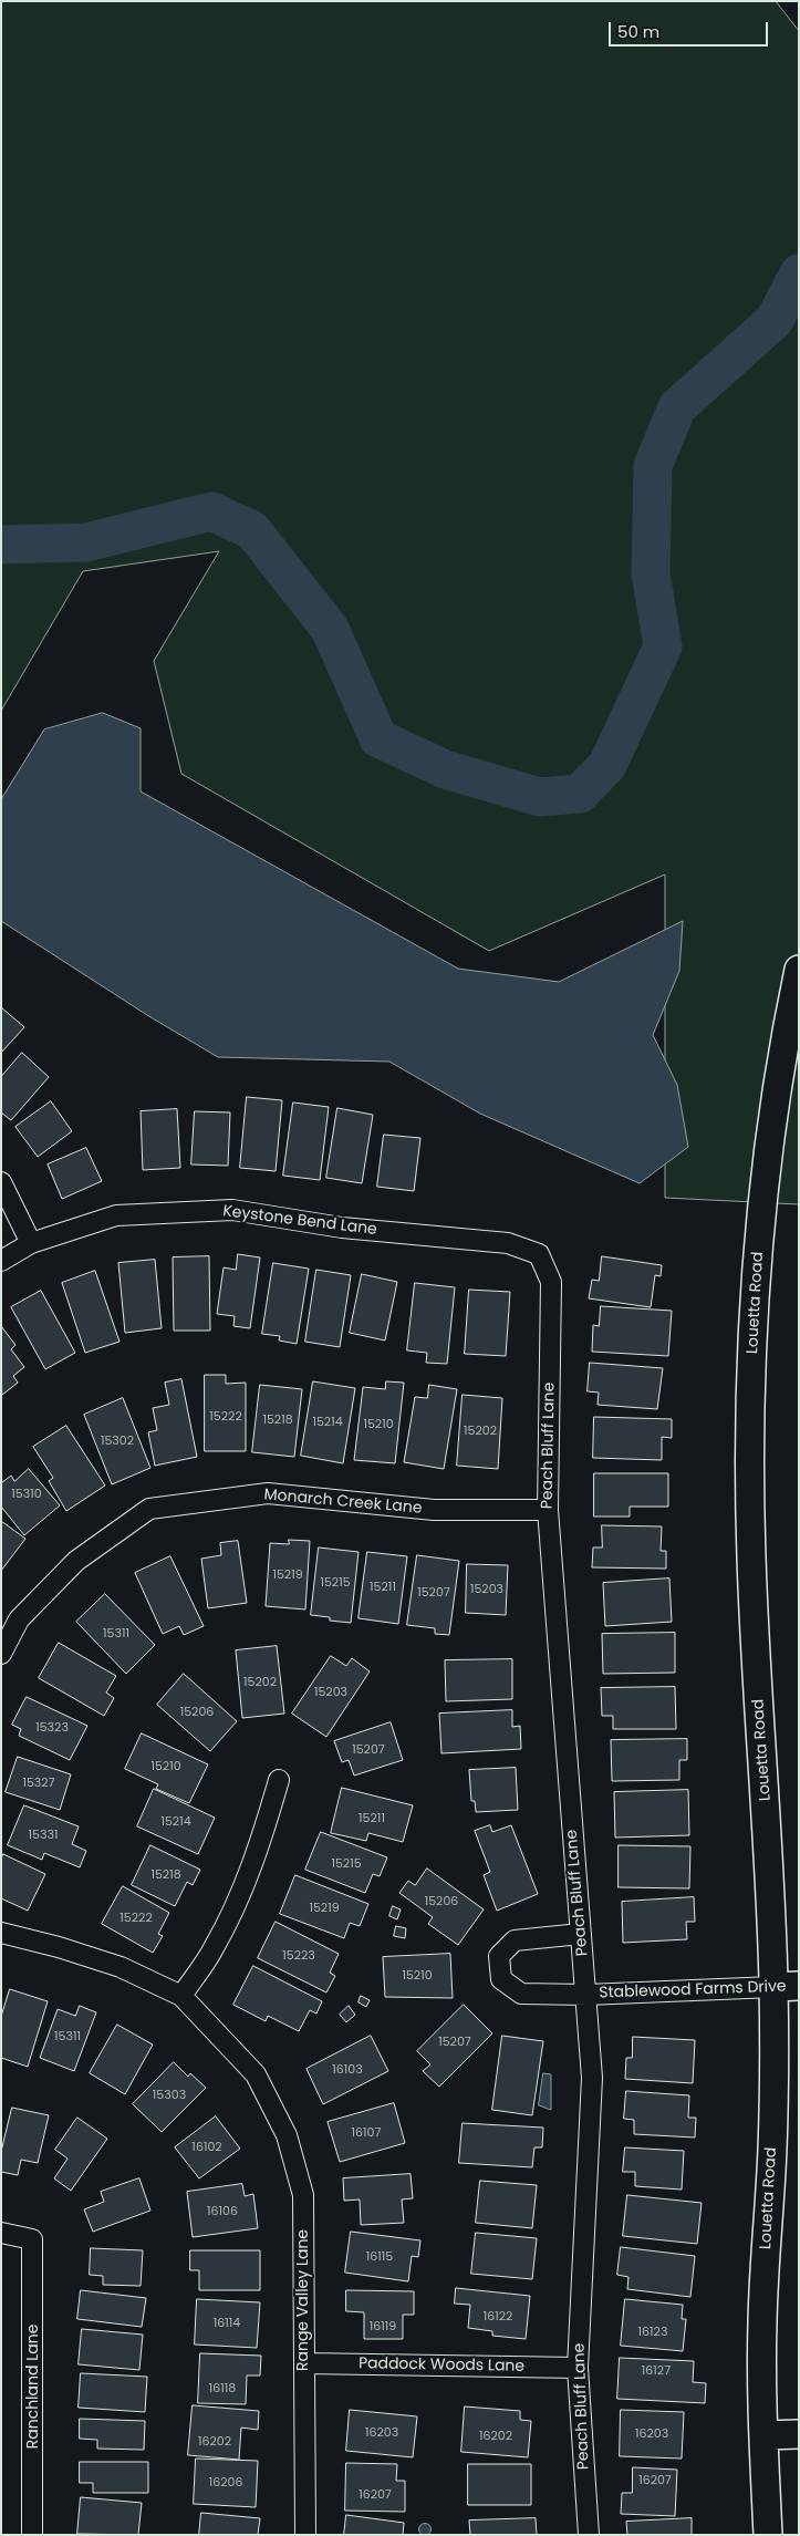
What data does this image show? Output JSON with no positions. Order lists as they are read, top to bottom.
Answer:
{
  "streets": {
    "main road": ["Louetta Road"],
    "street": [
      "Keystone Bend Lane",
      "Peach Bluff Lane",
      "Monarch Creek Lane",
      "Stablewood Farms Drive",
      "Range Valley Lane",
      "Paddock Woods Lane",
      "Ranchland Lane"
    ]
  },
  "crossings": [
    ["Keystone Bend Lane", "Peach Bluff Lane"],
    ["Louetta Road", "Stablewood Farms Drive"],
    ["Peach Bluff Lane", "Monarch Creek Lane"],
    ["Peach Bluff Lane", "Stablewood Farms Drive"],
    ["Peach Bluff Lane", "Paddock Woods Lane"],
    ["Range Valley Lane", "Paddock Woods Lane"]
  ],
  "house_numbers": [
    "15222",
    "15218",
    "15214",
    "15210",
    "15202",
    "15302",
    "15310",
    "15219",
    "15215",
    "15211",
    "15203",
    "15207",
    "15311",
    "15202",
    "15203",
    "15206",
    "15323",
    "15207",
    "15210",
    "15327",
    "15211",
    "15214",
    "15331",
    "15215",
    "15218",
    "15206",
    "15219",
    "15222",
    "15223",
    "15210",
    "15311",
    "15207",
    "16103",
    "15303",
    "16107",
    "16102",
    "16106",
    "16115",
    "16122",
    "16114",
    "16119",
    "16123",
    "16127",
    "16118",
    "16203",
    "16203",
    "16202",
    "16202",
    "16207",
    "16206",
    "16207"
  ],
  "scale_bar": "50 m"
}
